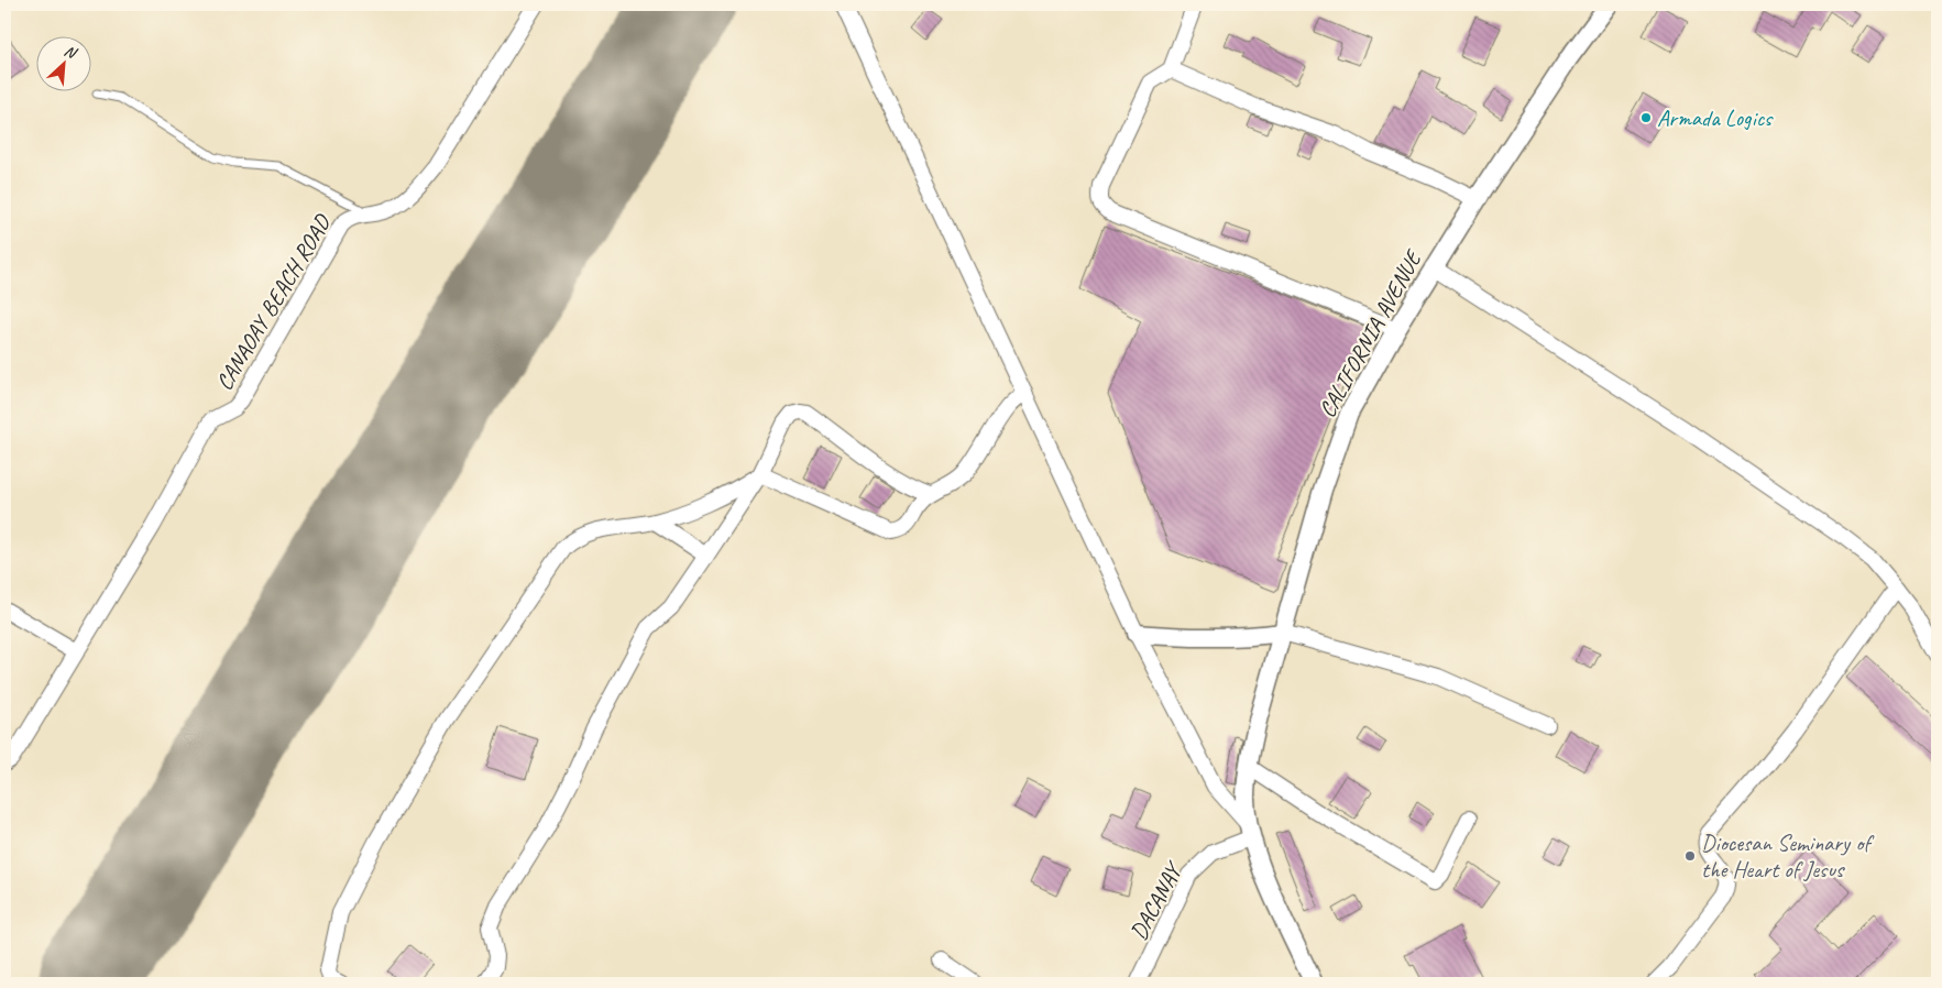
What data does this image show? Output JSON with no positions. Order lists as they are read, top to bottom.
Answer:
{
  "streets": {
    "street": ["CANAOAY BEACH ROAD", "CALIFORNIA AVENUE", "DACANAY"]
  },
  "crossings": [
    ["CALIFORNIA AVENUE", "DACANAY"]
  ],
  "places": ["Armada Logics", "Diocesan Seminary of the Heart of Jesus"],
  "north": "top right"
}
